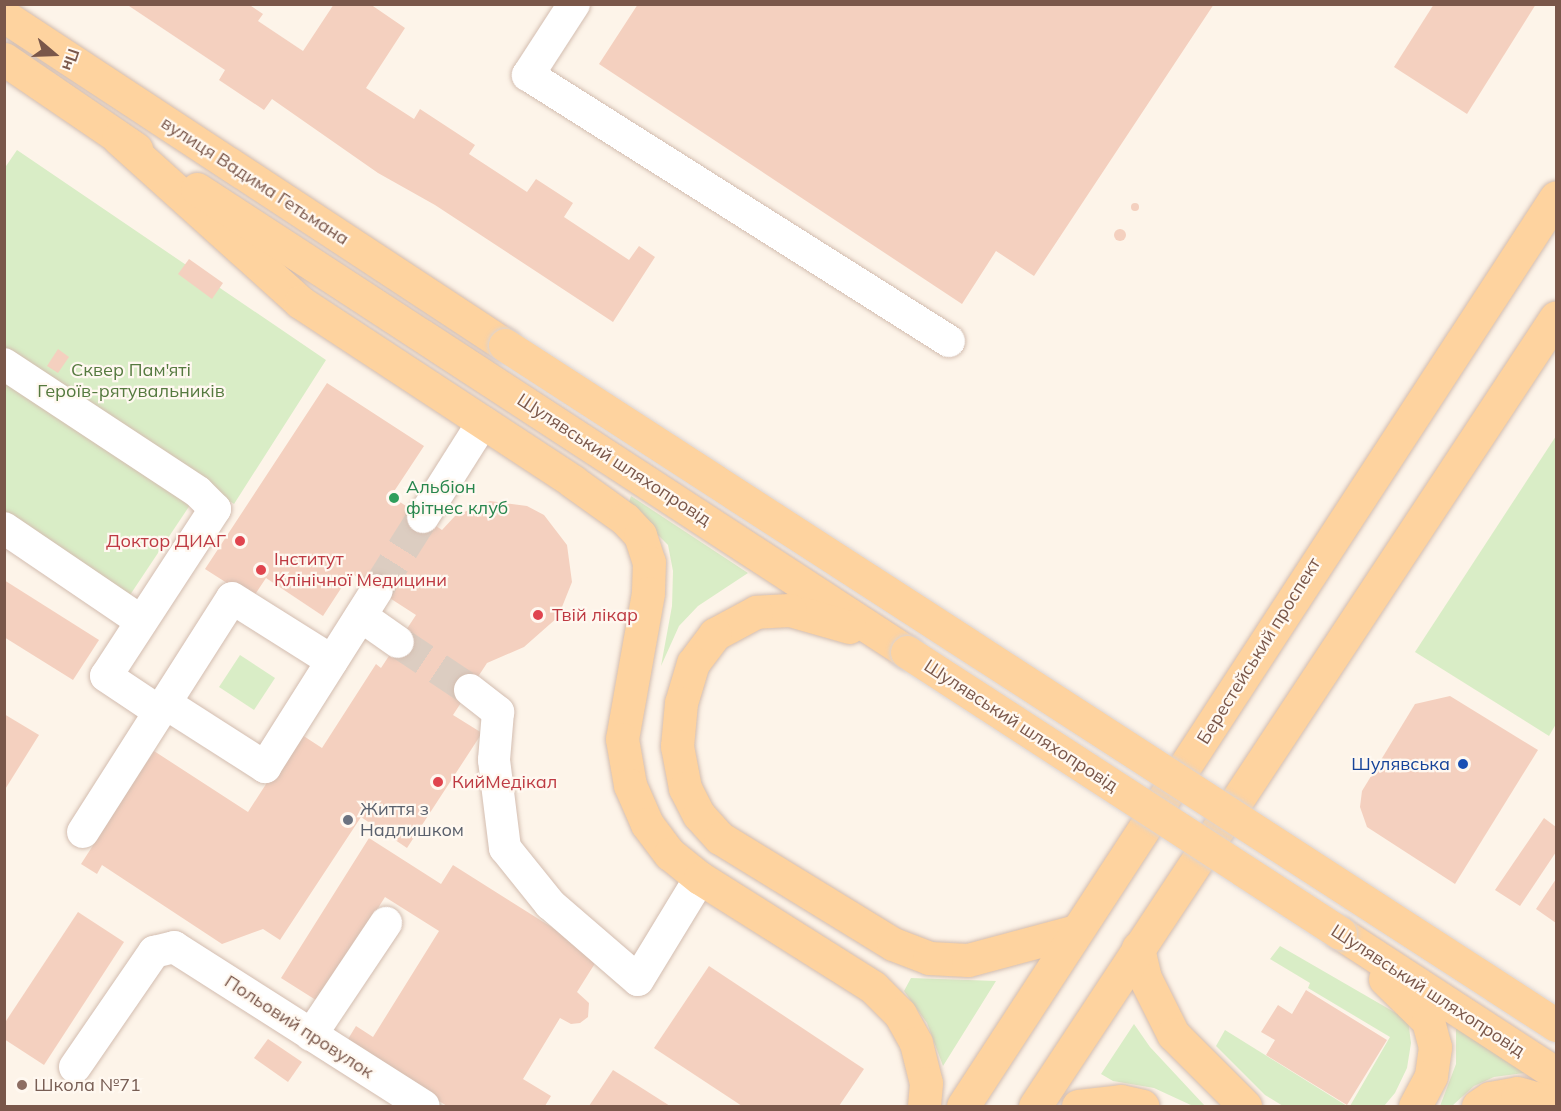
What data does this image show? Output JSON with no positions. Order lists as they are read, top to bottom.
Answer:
{
  "streets": {
    "main road": ["вулиця Вадима Гетьмана", "Шулявський шляхопровід", "Берестейський проспект"],
    "lane": ["Польовий провулок"]
  },
  "crossings": [
    ["вулиця Вадима Гетьмана", "Шулявський шляхопровід"]
  ],
  "parks": ["Сквер Пам'яті Героїв-рятувальників"],
  "places": [
    "Альбіон фітнес клуб",
    "Доктор ДИАГ",
    "Інститут Клінічної Медицини",
    "Твій лікар",
    "Шулявська",
    "КийМедікал",
    "Життя з Надлишком",
    "Школа №71"
  ],
  "north": "right"
}
